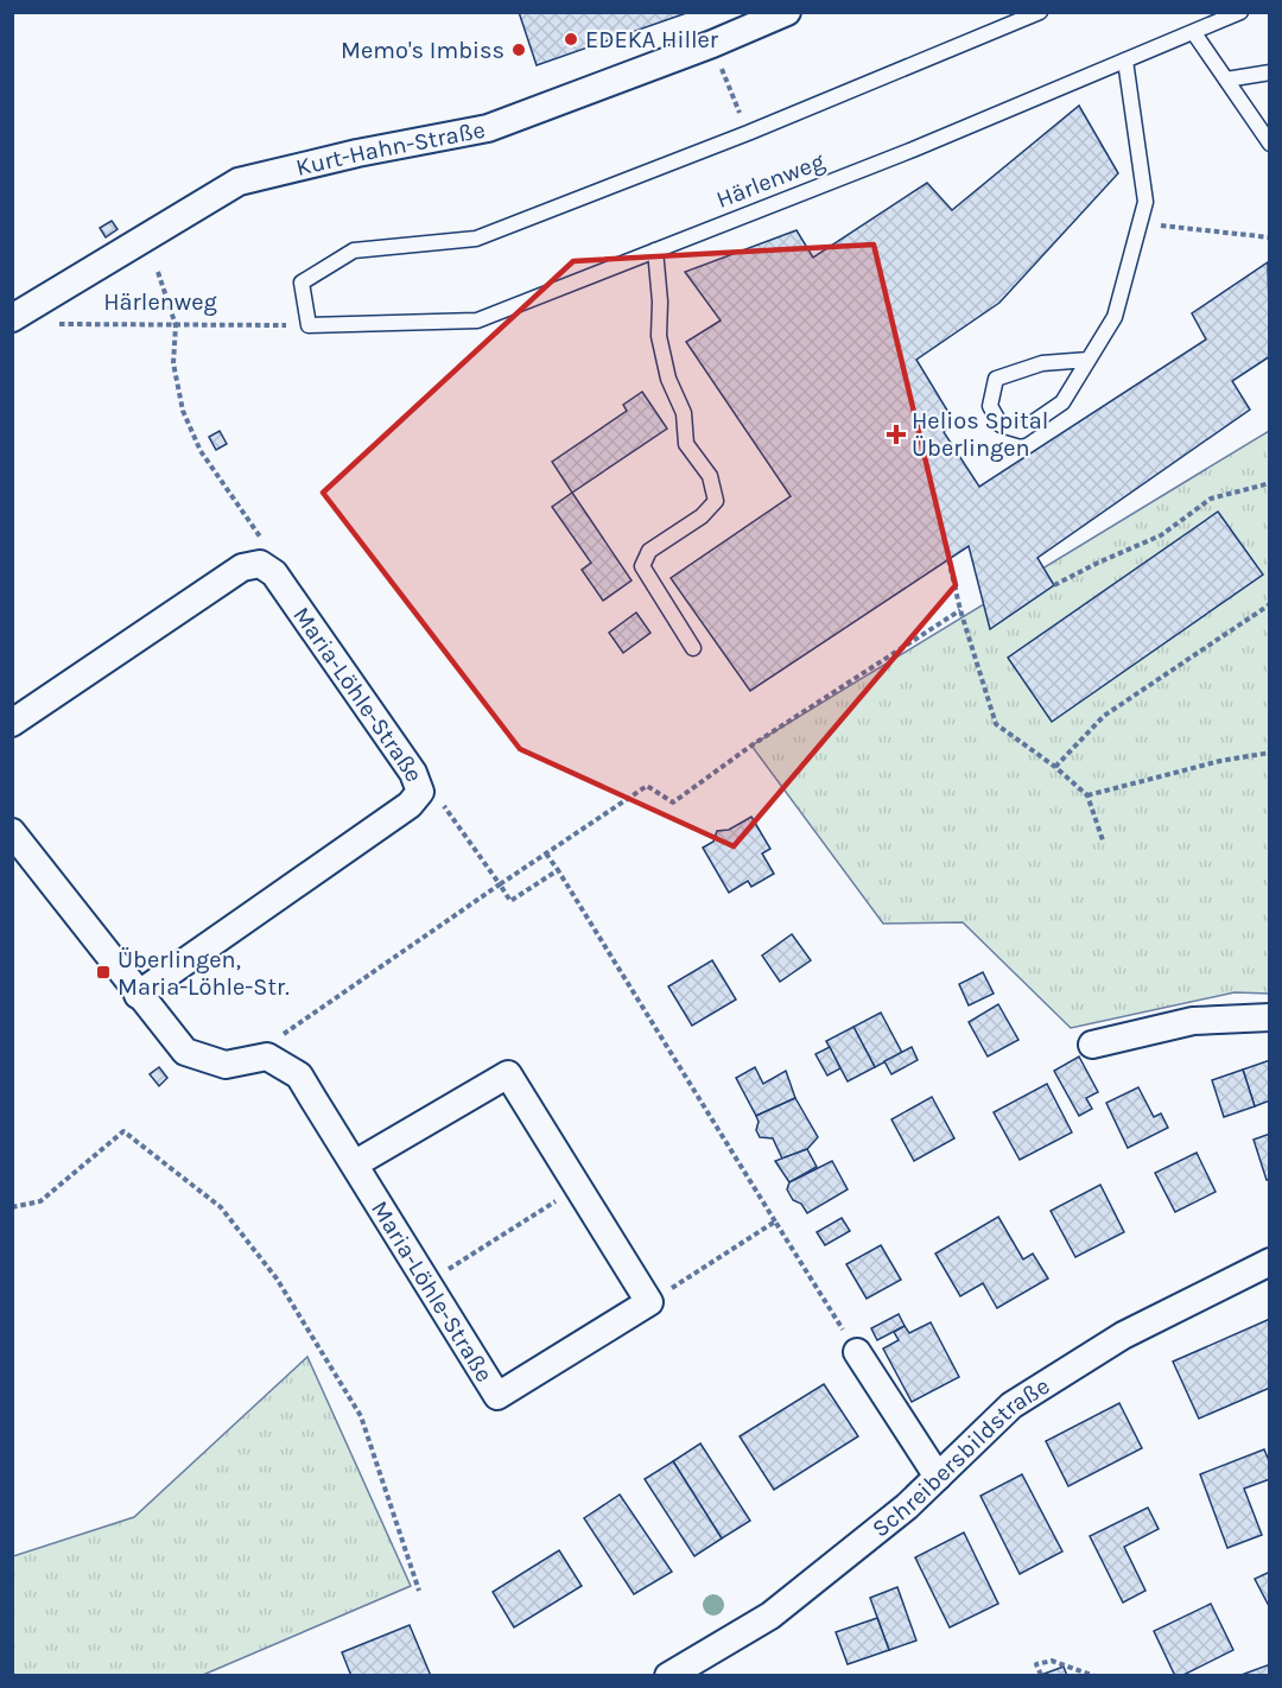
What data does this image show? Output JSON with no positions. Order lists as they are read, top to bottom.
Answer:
{
  "streets": {
    "street": ["Kurt-Hahn-Straße", "Maria-Löhle-Straße", "Schreibersbildstraße"],
    "lane": ["Härlenweg"]
  },
  "places": {
    "other": ["EDEKA Hiller", "Memo's Imbiss"],
    "health": ["Helios Spital Überlingen"],
    "transit": ["Überlingen, Maria-Löhle-Str."]
  }
}
